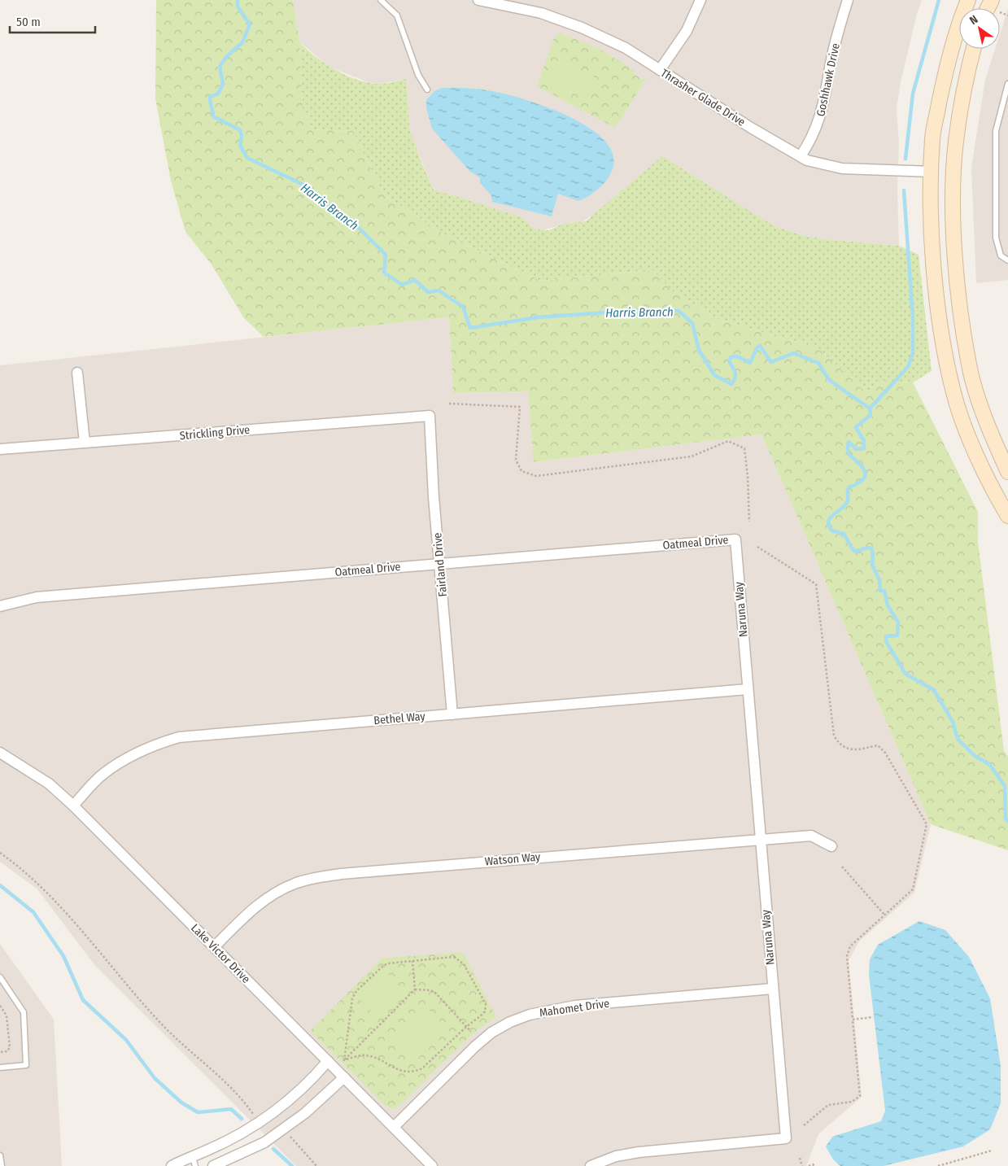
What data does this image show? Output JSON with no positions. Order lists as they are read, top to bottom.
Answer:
{
  "streets": {
    "street": [
      "Goshhawk Drive",
      "Thrasher Glade Drive",
      "Strickling Drive",
      "Oatmeal Drive",
      "Fairland Drive",
      "Naruna Way",
      "Bethel Way",
      "Watson Way",
      "Lake Victor Drive",
      "Mahomet Drive"
    ]
  },
  "crossings": [
    ["Goshhawk Drive", "Thrasher Glade Drive"],
    ["Strickling Drive", "Fairland Drive"],
    ["Oatmeal Drive", "Fairland Drive"],
    ["Oatmeal Drive", "Naruna Way"],
    ["Fairland Drive", "Bethel Way"],
    ["Naruna Way", "Bethel Way"],
    ["Naruna Way", "Watson Way"],
    ["Naruna Way", "Mahomet Drive"],
    ["Bethel Way", "Lake Victor Drive"],
    ["Watson Way", "Lake Victor Drive"],
    ["Lake Victor Drive", "Mahomet Drive"]
  ],
  "water": ["Harris Branch"],
  "scale_bar": "50 m",
  "north": "top left"
}
